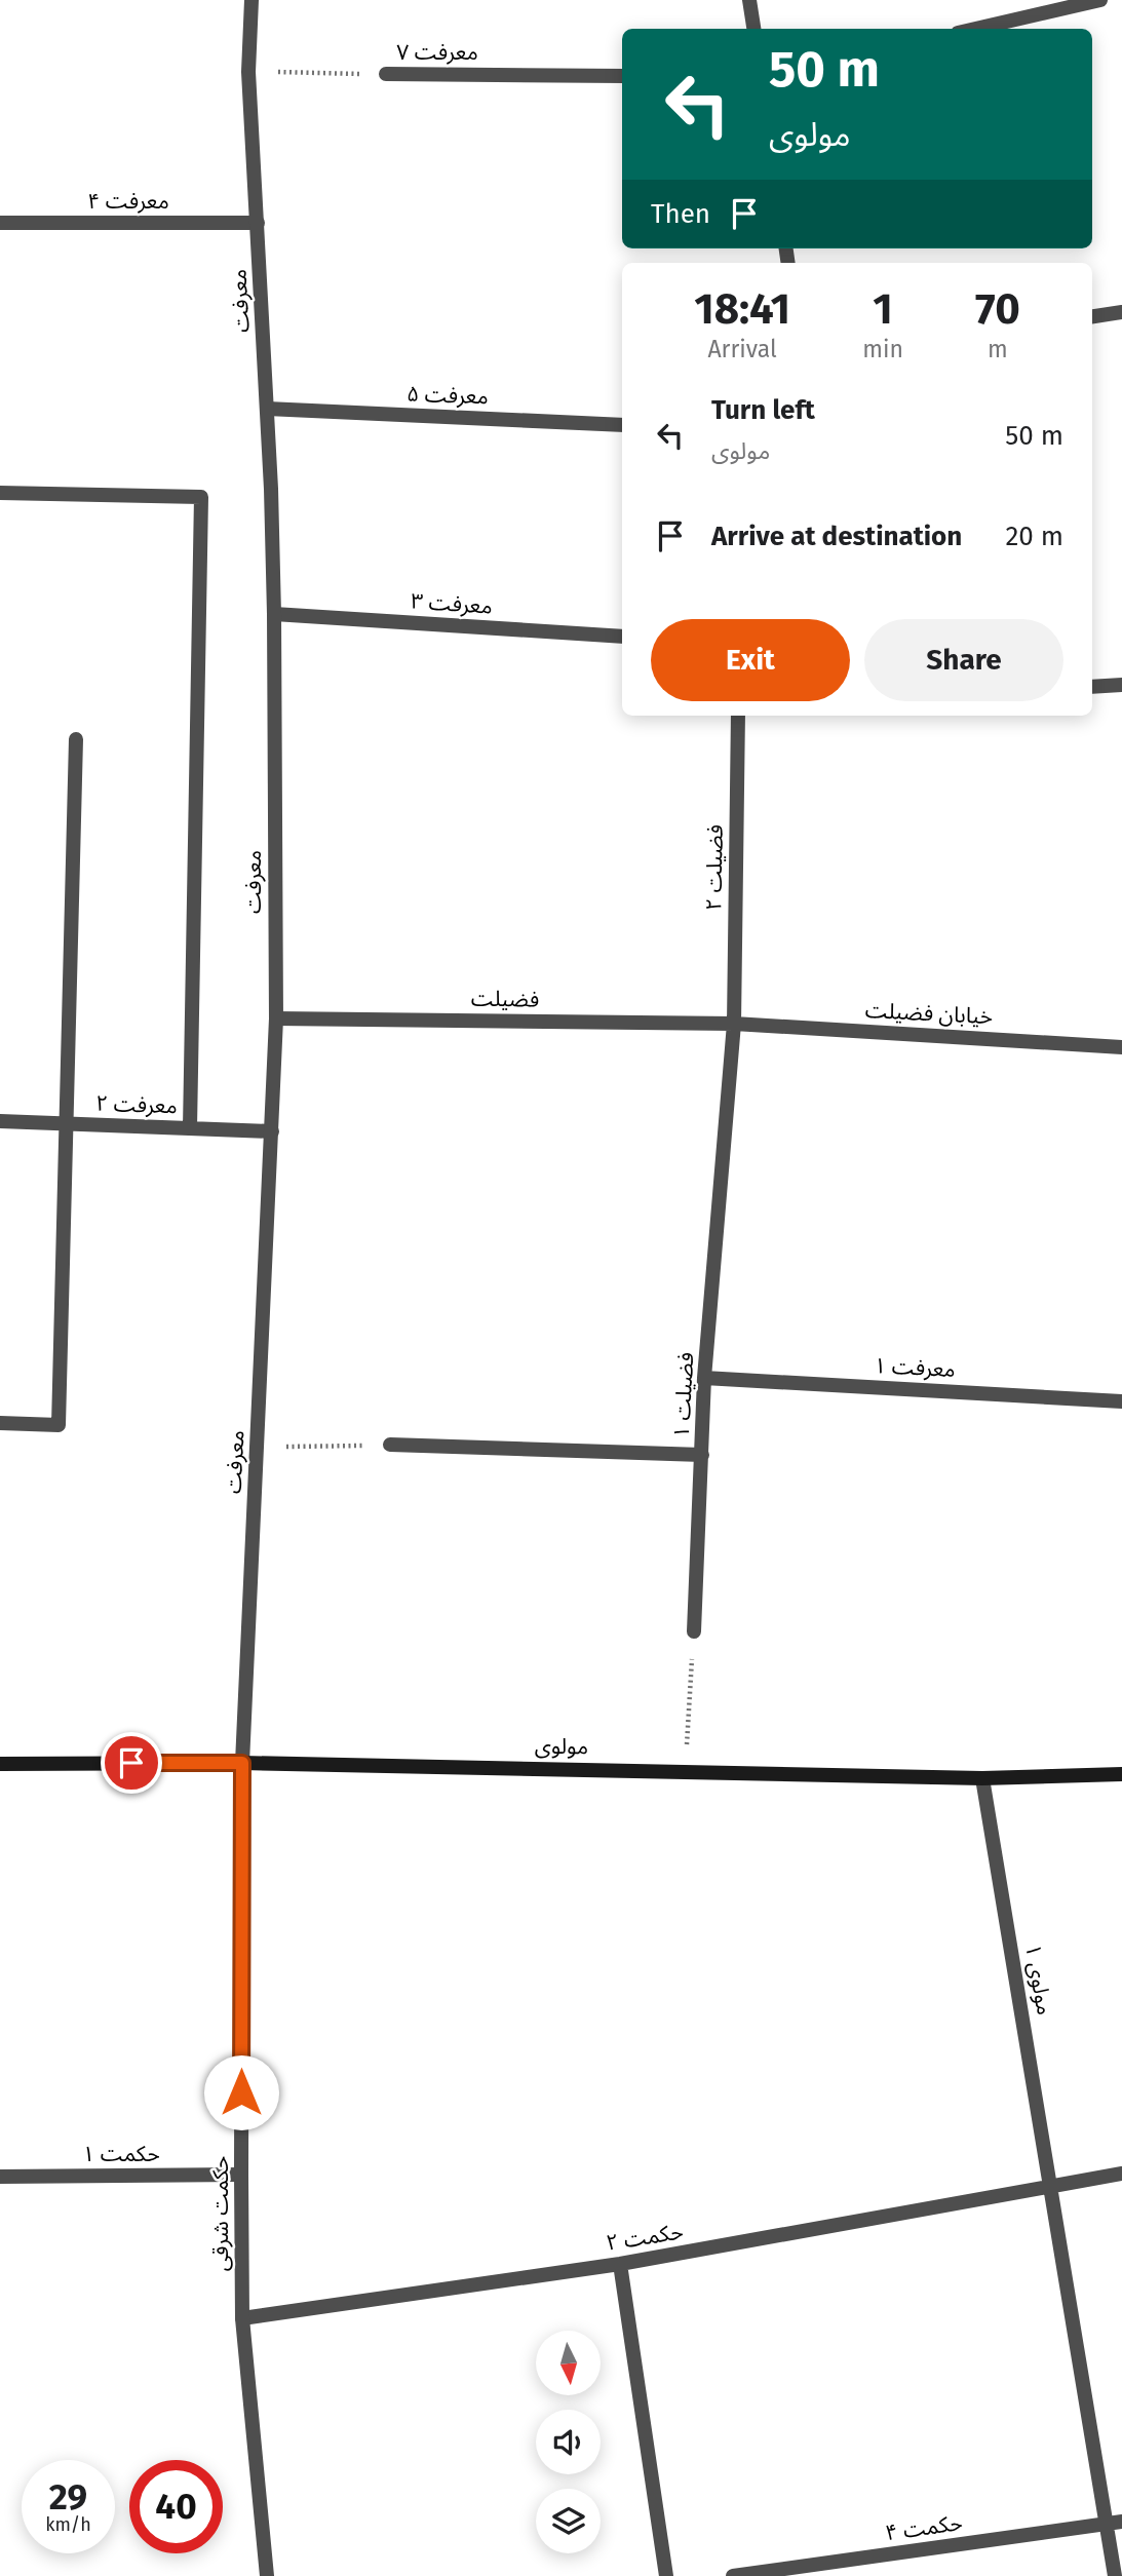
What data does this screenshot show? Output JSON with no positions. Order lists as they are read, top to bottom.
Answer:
{
  "streets": {
    "main road": ["مولوی"],
    "street": [
      "معرفت ۷",
      "معرفت ۴",
      "معرفت",
      "معرفت ۵",
      "معرفت ۳",
      "فضیلت ۲",
      "فضیلت",
      "خیابان فضیلت",
      "معرفت ۲",
      "معرفت ۱",
      "فضیلت ۱",
      "مولوی ۱",
      "حکمت ۱",
      "حکمت شرقی",
      "حکمت ۲",
      "حکمت ۴"
    ]
  },
  "crossings": [
    ["معرفت ۷", "معرفت"],
    ["معرفت ۴", "معرفت"],
    ["معرفت", "معرفت ۵"],
    ["معرفت", "معرفت ۳"],
    ["معرفت", "فضیلت"],
    ["معرفت", "معرفت ۲"],
    ["معرفت", "مولوی"],
    ["معرفت", "حکمت شرقی"],
    ["فضیلت ۲", "فضیلت"],
    ["فضیلت ۲", "خیابان فضیلت"],
    ["فضیلت ۲", "فضیلت ۱"],
    ["فضیلت", "خیابان فضیلت"],
    ["فضیلت", "فضیلت ۱"],
    ["خیابان فضیلت", "فضیلت ۱"],
    ["معرفت ۱", "فضیلت ۱"],
    ["مولوی", "مولوی ۱"],
    ["مولوی", "حکمت شرقی"],
    ["مولوی ۱", "حکمت ۲"],
    ["مولوی ۱", "حکمت ۴"],
    ["حکمت ۱", "حکمت شرقی"],
    ["حکمت شرقی", "حکمت ۲"]
  ],
  "north": "bottom",
  "page": {
    "turn": ["50 m", "مولوی"],
    "then": "Then",
    "eta": [
      "18:41",
      "Arrival",
      "1",
      "min",
      "70",
      "m"
    ],
    "list": [
      {
        "name": "Turn left",
        "note": "مولوی",
        "value": "50 m"
      },
      {
        "name": "Arrive at destination",
        "value": "20 m"
      }
    ],
    "buttons": ["Exit", "Share"],
    "speed": "29 km/h",
    "limit": "40"
  }
}
